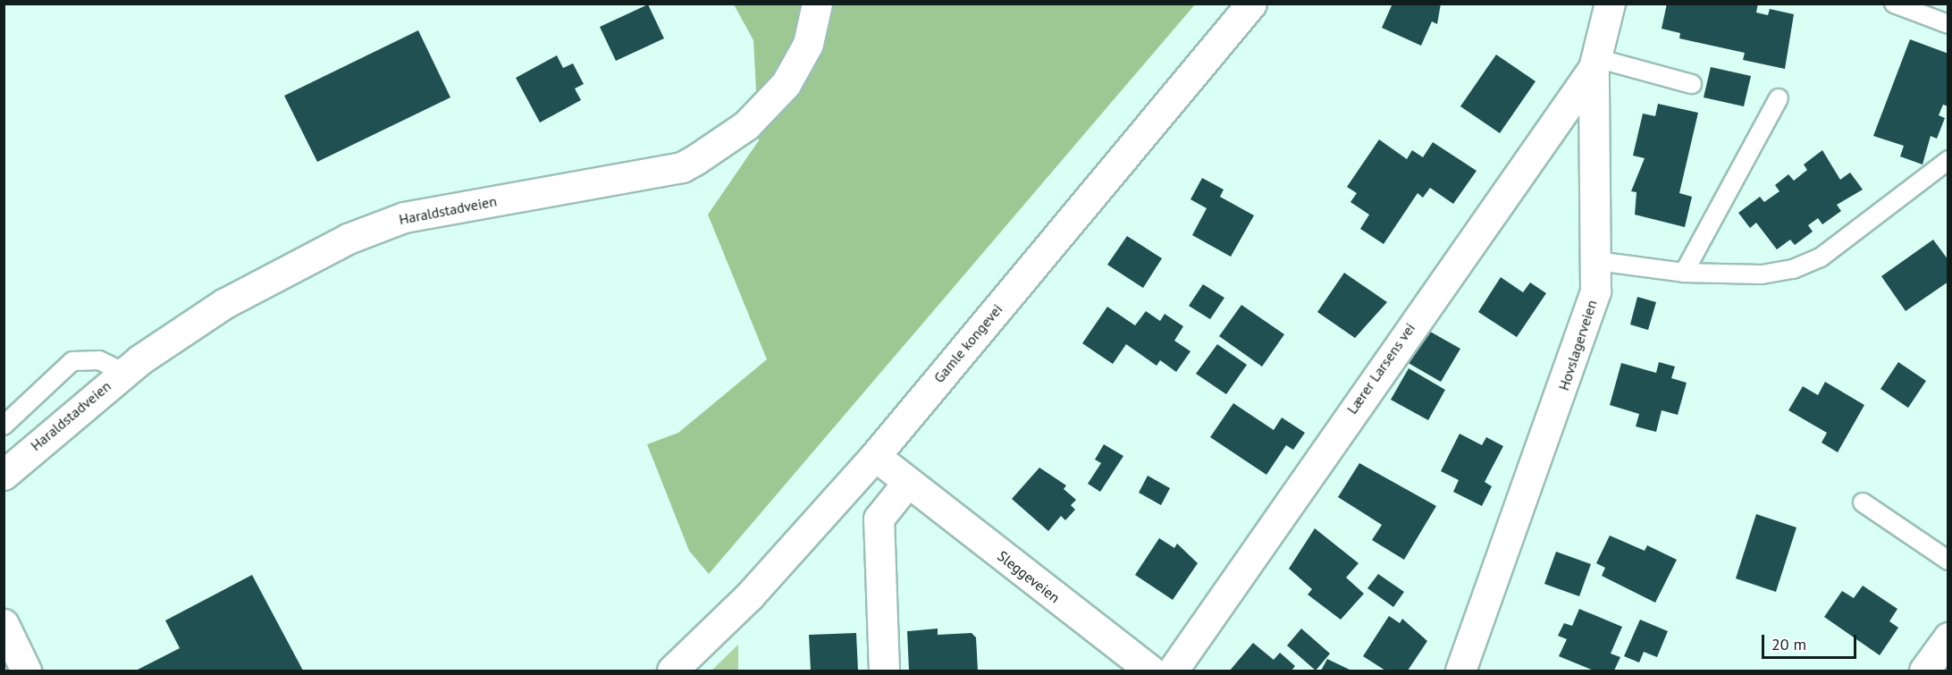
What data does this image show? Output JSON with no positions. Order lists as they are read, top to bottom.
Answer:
{
  "streets": {
    "street": [
      "Haraldstadveien",
      "Gamle kongevei",
      "Hovslagerveien",
      "Lærer Larsens vei",
      "Sleggeveien"
    ]
  },
  "crossings": [
    ["Gamle kongevei", "Sleggeveien"],
    ["Hovslagerveien", "Lærer Larsens vei"]
  ],
  "scale_bar": "20 m"
}
